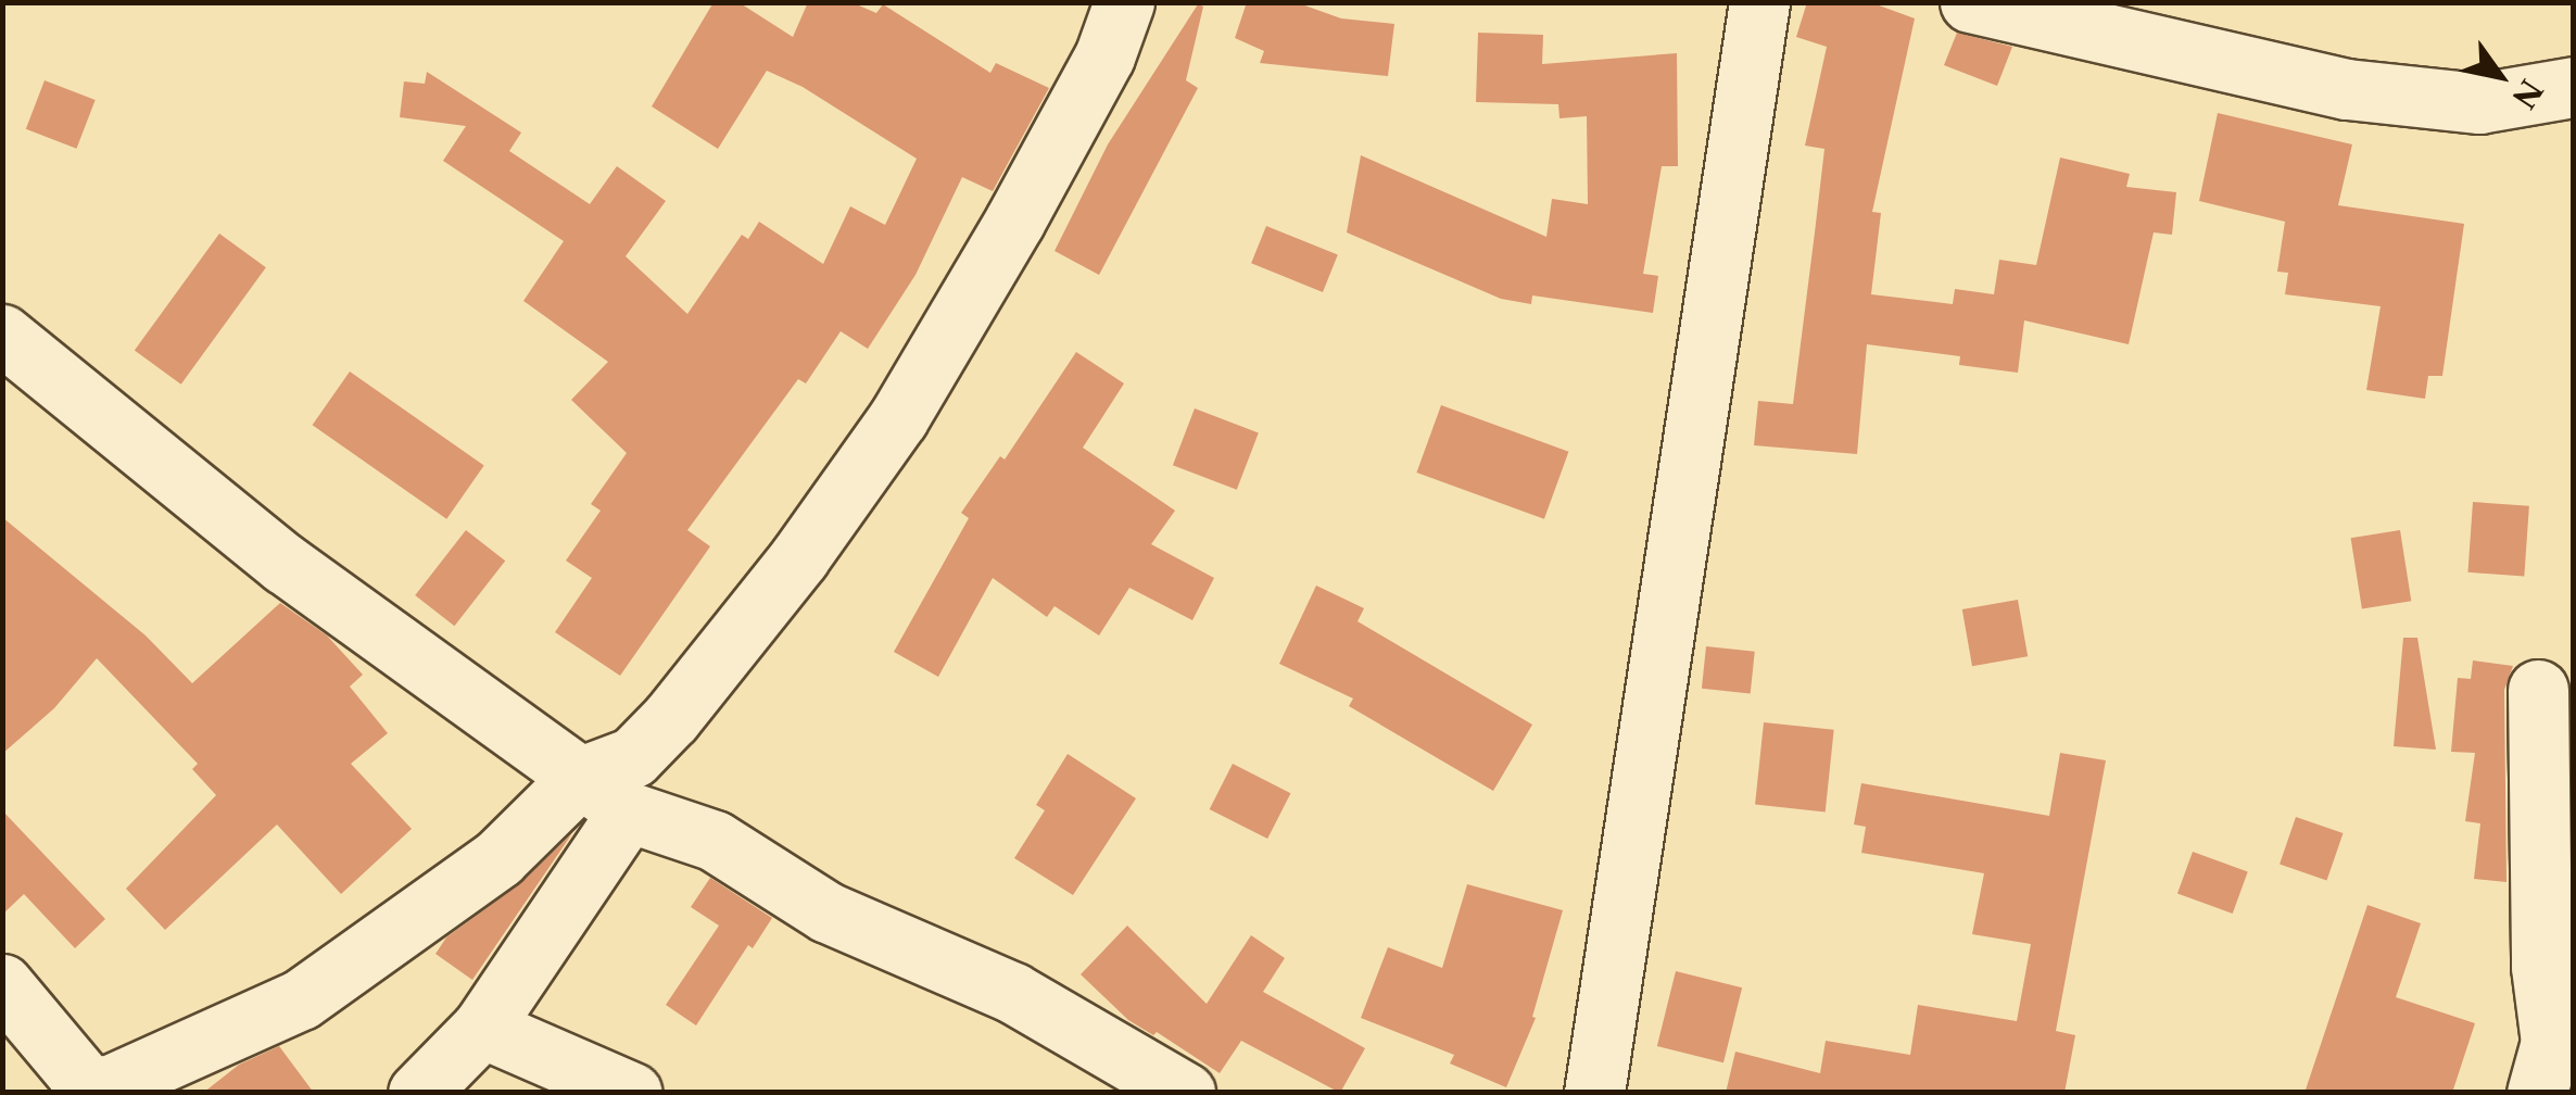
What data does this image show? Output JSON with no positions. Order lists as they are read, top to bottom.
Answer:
{
  "north": "bottom right"
}
